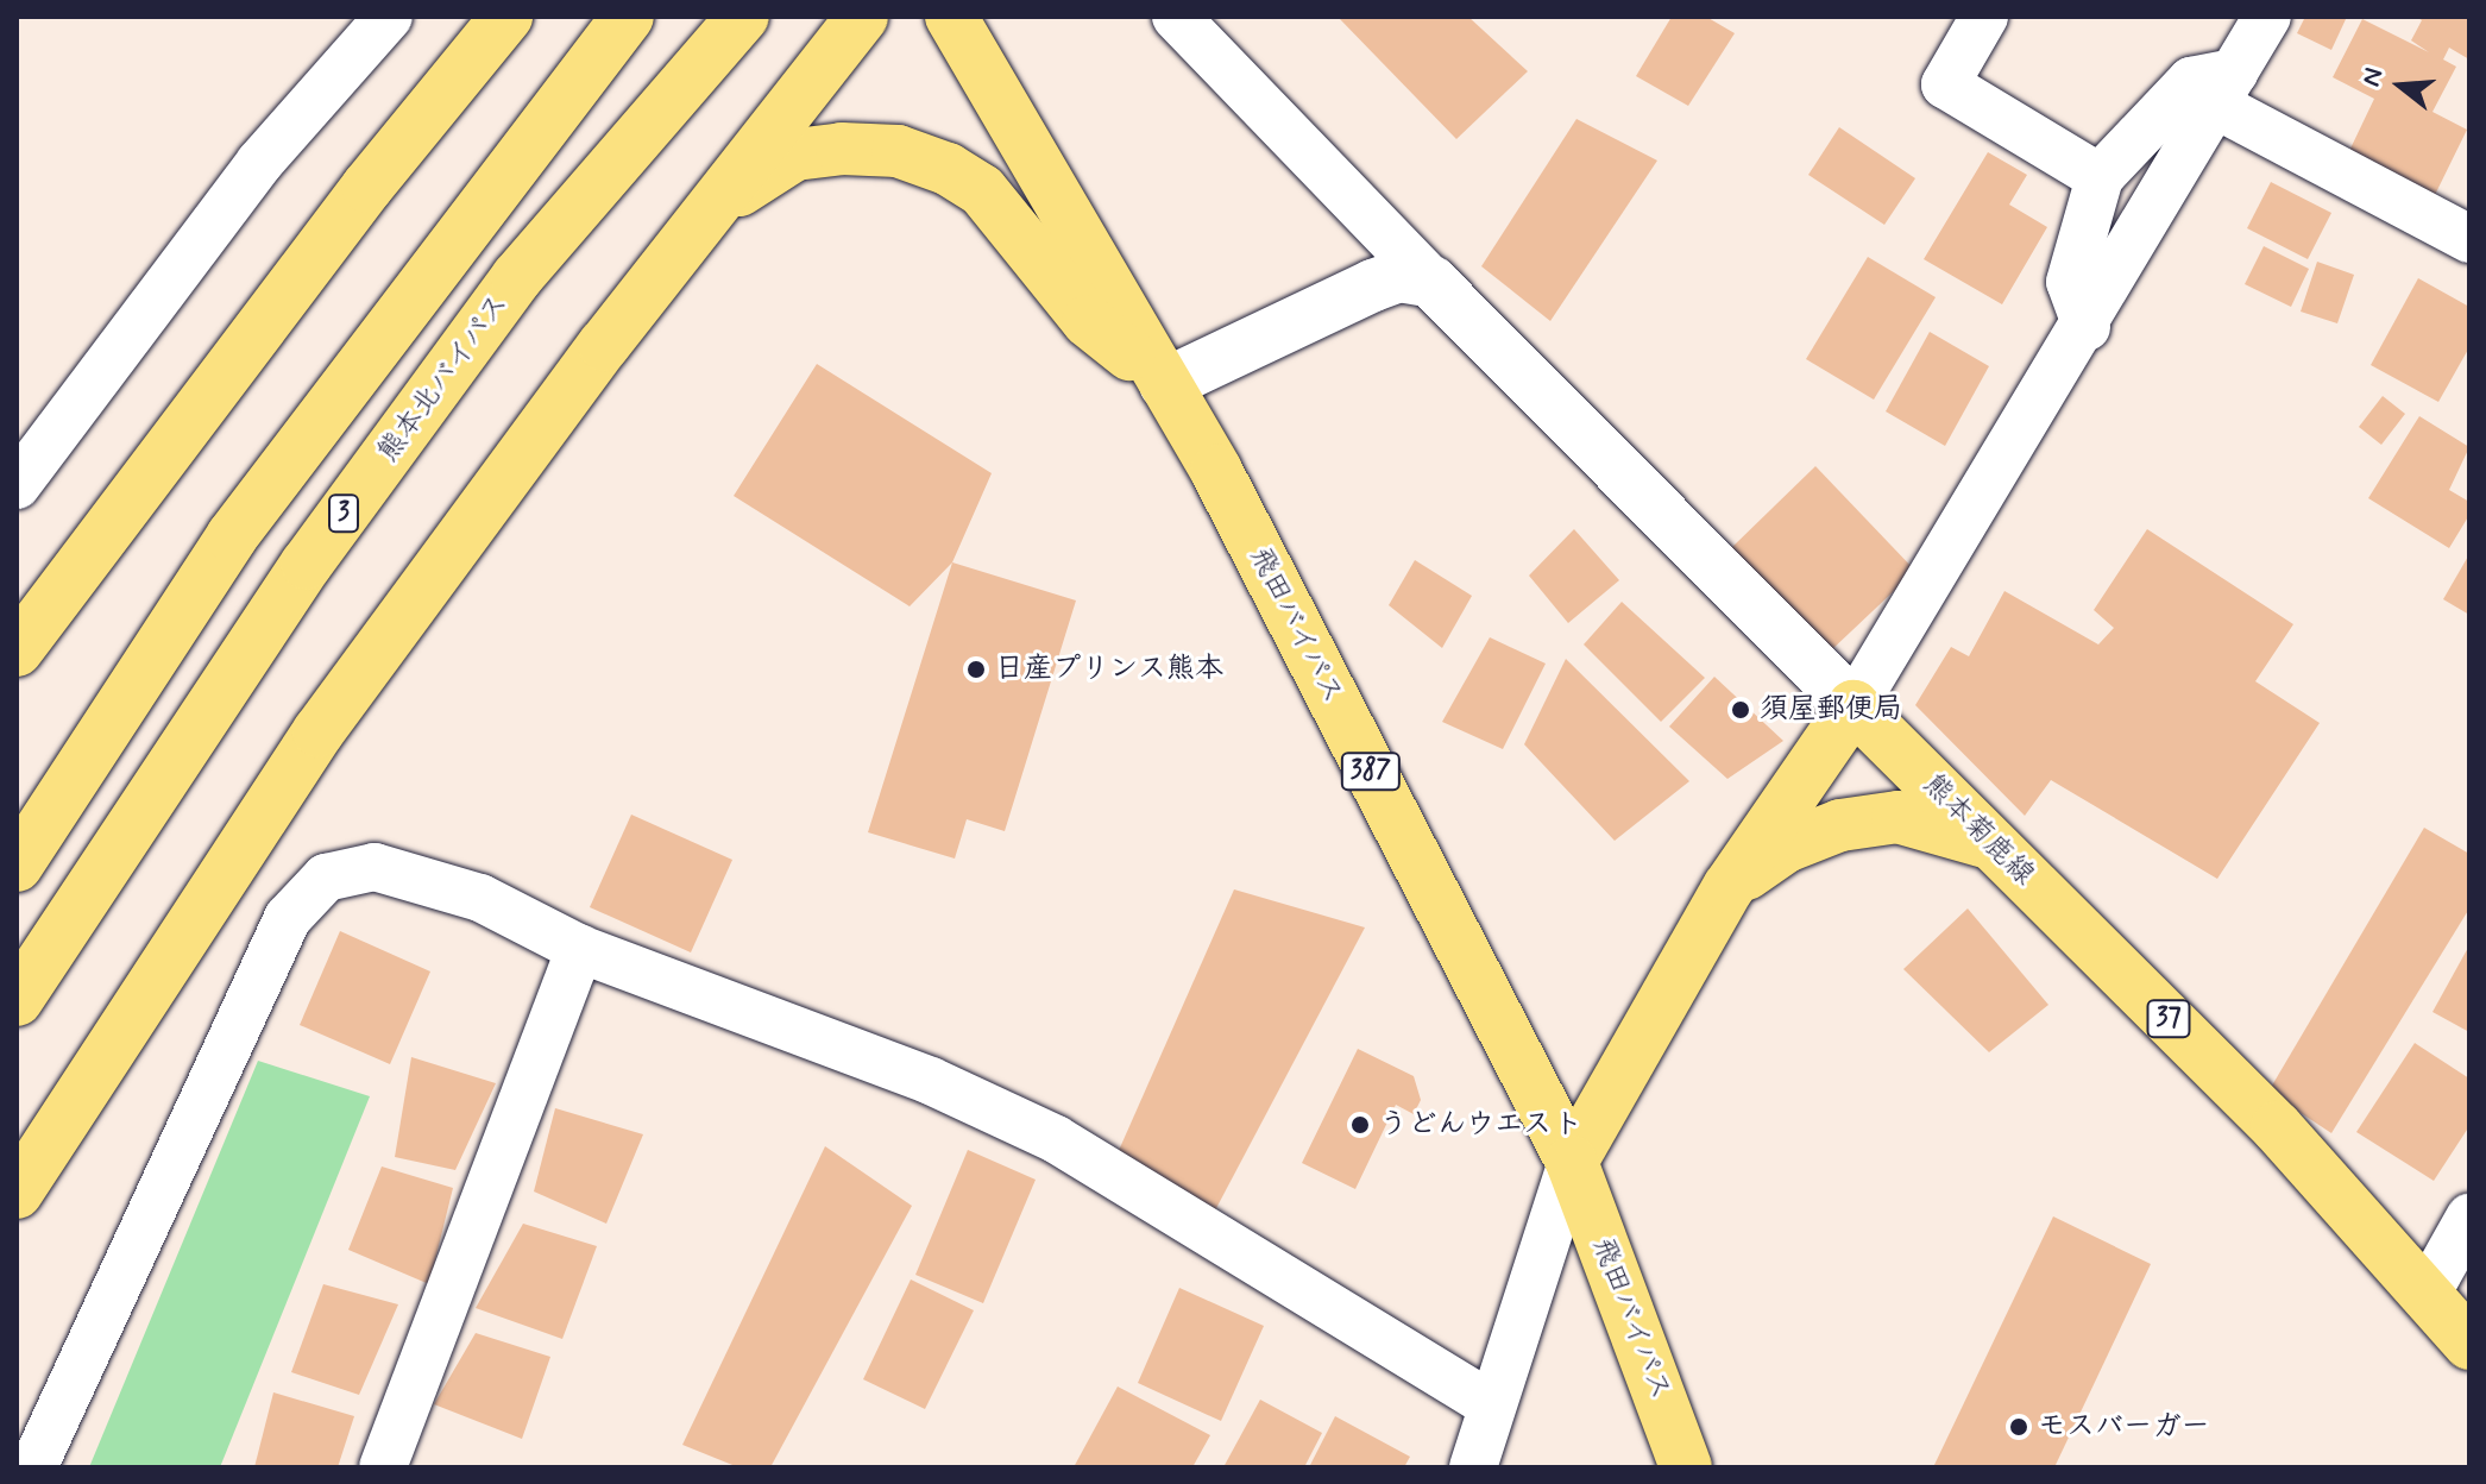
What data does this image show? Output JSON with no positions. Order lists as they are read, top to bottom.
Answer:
{
  "streets": {
    "main road": [
      "熊本北バイパス",
      "3",
      "飛田バイパス",
      "387",
      "熊本菊鹿線",
      "37"
    ]
  },
  "crossings": [
    ["飛田バイパス", "37"],
    ["熊本菊鹿線", "37"]
  ],
  "places": [
    "日産プリンス熊本",
    "須屋郵便局",
    "うどんウエスト",
    "モスバーガー"
  ],
  "north": "left"
}
